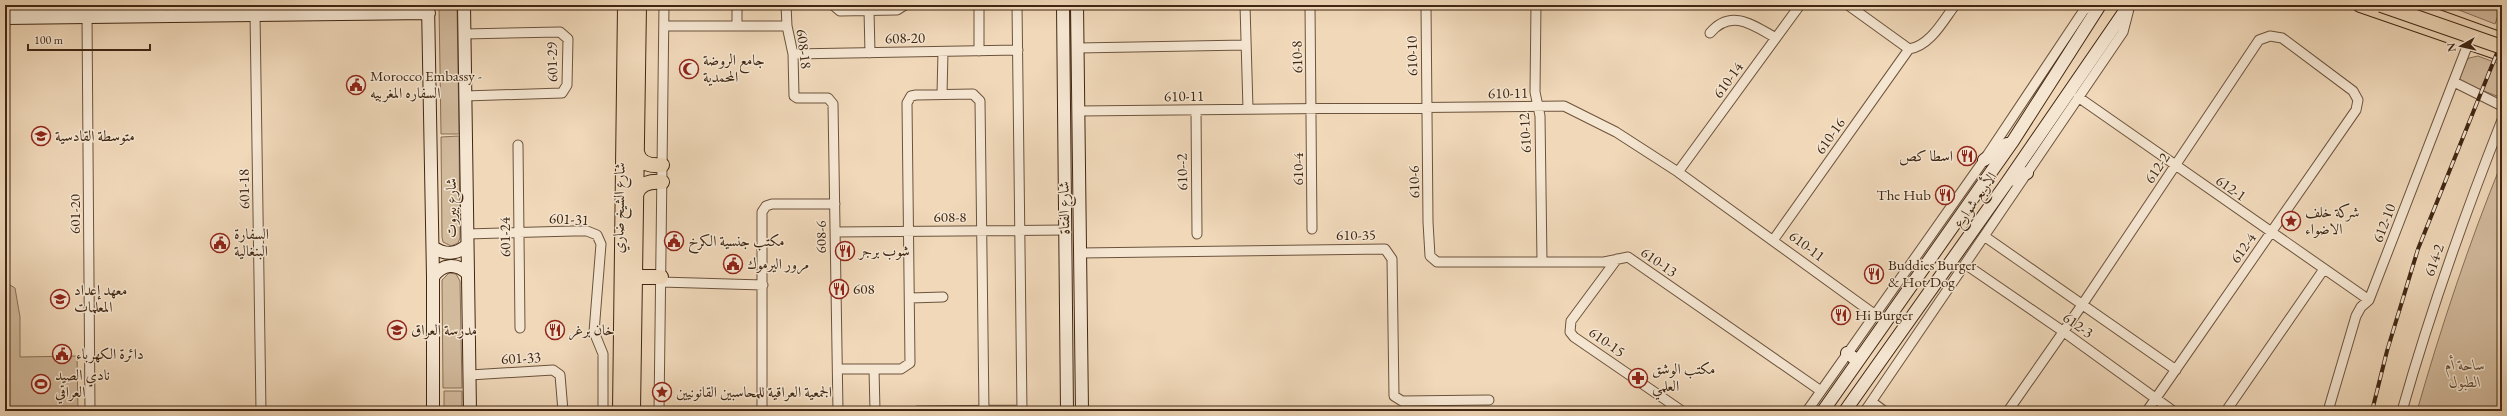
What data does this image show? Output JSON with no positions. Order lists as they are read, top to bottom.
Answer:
{
  "streets": {
    "main road": [
      "الأربع شوارع",
      "شارع بيروت",
      "شارع الشيخ ضاري",
      "شارع الفتاة"
    ],
    "street": [
      "608-20",
      "608-18",
      "610-10",
      "610-8",
      "601-29",
      "610-14",
      "610-11",
      "610-12",
      "610-16",
      "612-2",
      "610-4",
      "610--2",
      "610-6",
      "612-1",
      "601-18",
      "601-20",
      "608-8",
      "601-31",
      "612-10",
      "610-35",
      "601-24",
      "608-6",
      "612-4",
      "614-2",
      "610-13",
      "612-3",
      "610-15",
      "601-33"
    ]
  },
  "crossings": [
    ["608-20", "608-18"],
    ["608-18", "608-6"],
    ["610-10", "610-11"],
    ["610-10", "610-6"],
    ["610-8", "610-11"],
    ["610-8", "610-4"],
    ["601-29", "شارع بيروت"],
    ["610-14", "610-11"],
    ["610-11", "610-12"],
    ["610-11", "610-16"],
    ["610-11", "610-4"],
    ["610-11", "610--2"],
    ["610-11", "610-6"],
    ["610-11", "شارع الفتاة"],
    ["610-12", "610-13"],
    ["612-2", "612-1"],
    ["612-2", "612-4"],
    ["612-2", "612-3"],
    ["610-6", "610-13"],
    ["612-1", "612-10"],
    ["612-1", "612-4"],
    ["شارع بيروت", "601-31"],
    ["شارع بيروت", "601-33"],
    ["شارع الفتاة", "608-8"],
    ["شارع الفتاة", "610-35"],
    ["608-8", "608-6"],
    ["601-31", "601-24"],
    ["612-4", "612-3"],
    ["610-13", "610-15"]
  ],
  "parks": ["ساحة أم الطبول"],
  "places": {
    "mosque": ["جامع الروضة المحمدية"],
    "public building": [
      "Morocco Embassy - السفاره المغربيه",
      "مكتب جنسية الكرخ",
      "السفارة البنغالية",
      "مرور اليرموك",
      "دائرة الكهرباء"
    ],
    "school or university": ["متوسطة القادسية", "معهد إعداد المعلمات", "مدرسة العراق"],
    "restaurant": [
      "اسطا كص",
      "The Hub",
      "شوب برجر",
      "Buddies Burger & Hot Dog",
      "608",
      "Hi Burger",
      "خان برغر"
    ],
    "place": ["شركة خلف الاضواء", "الجمعية العراقية للمحاسبين القانونيين"],
    "pharmacy": ["مكتب الوشق العلمي"],
    "sports": ["نادي الصيد العراقي"]
  },
  "scale_bar": "100 m",
  "north": "left"
}
